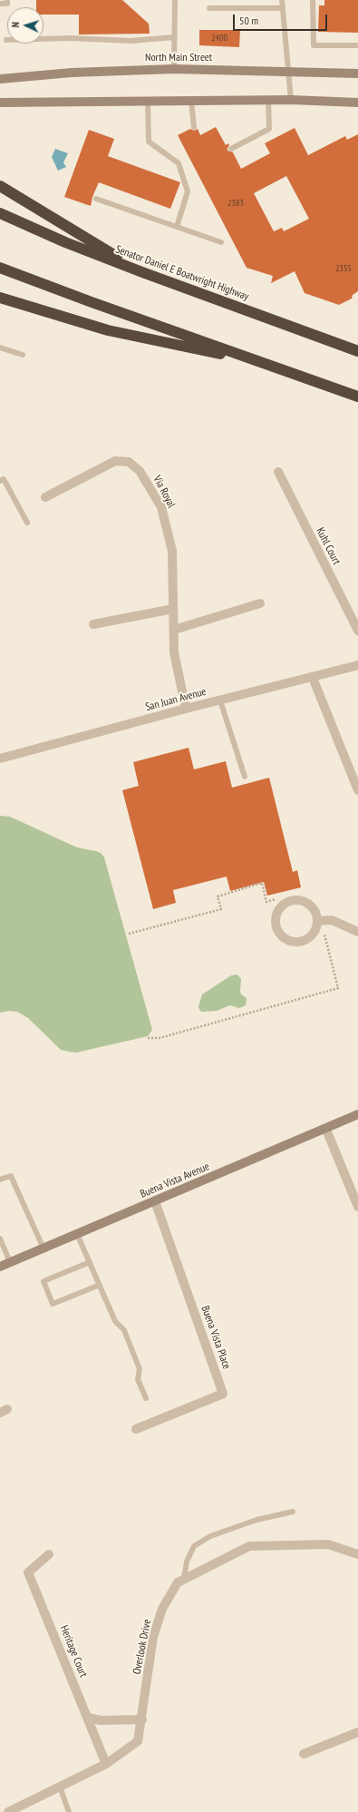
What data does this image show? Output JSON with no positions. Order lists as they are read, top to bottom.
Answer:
{
  "streets": {
    "highway": ["Senator Daniel E Boatwright Highway"],
    "main road": ["North Main Street", "Buena Vista Avenue"],
    "street": [
      "Via Royal",
      "Kuhl Court",
      "San Juan Avenue",
      "Buena Vista Place",
      "Overlook Drive",
      "Heritage Court"
    ]
  },
  "crossings": [
    ["Via Royal", "San Juan Avenue"],
    ["Buena Vista Avenue", "Buena Vista Place"],
    ["Overlook Drive", "Heritage Court"]
  ],
  "house_numbers": ["2400", "2383", "2355"],
  "scale_bar": "50 m",
  "north": "left"
}
